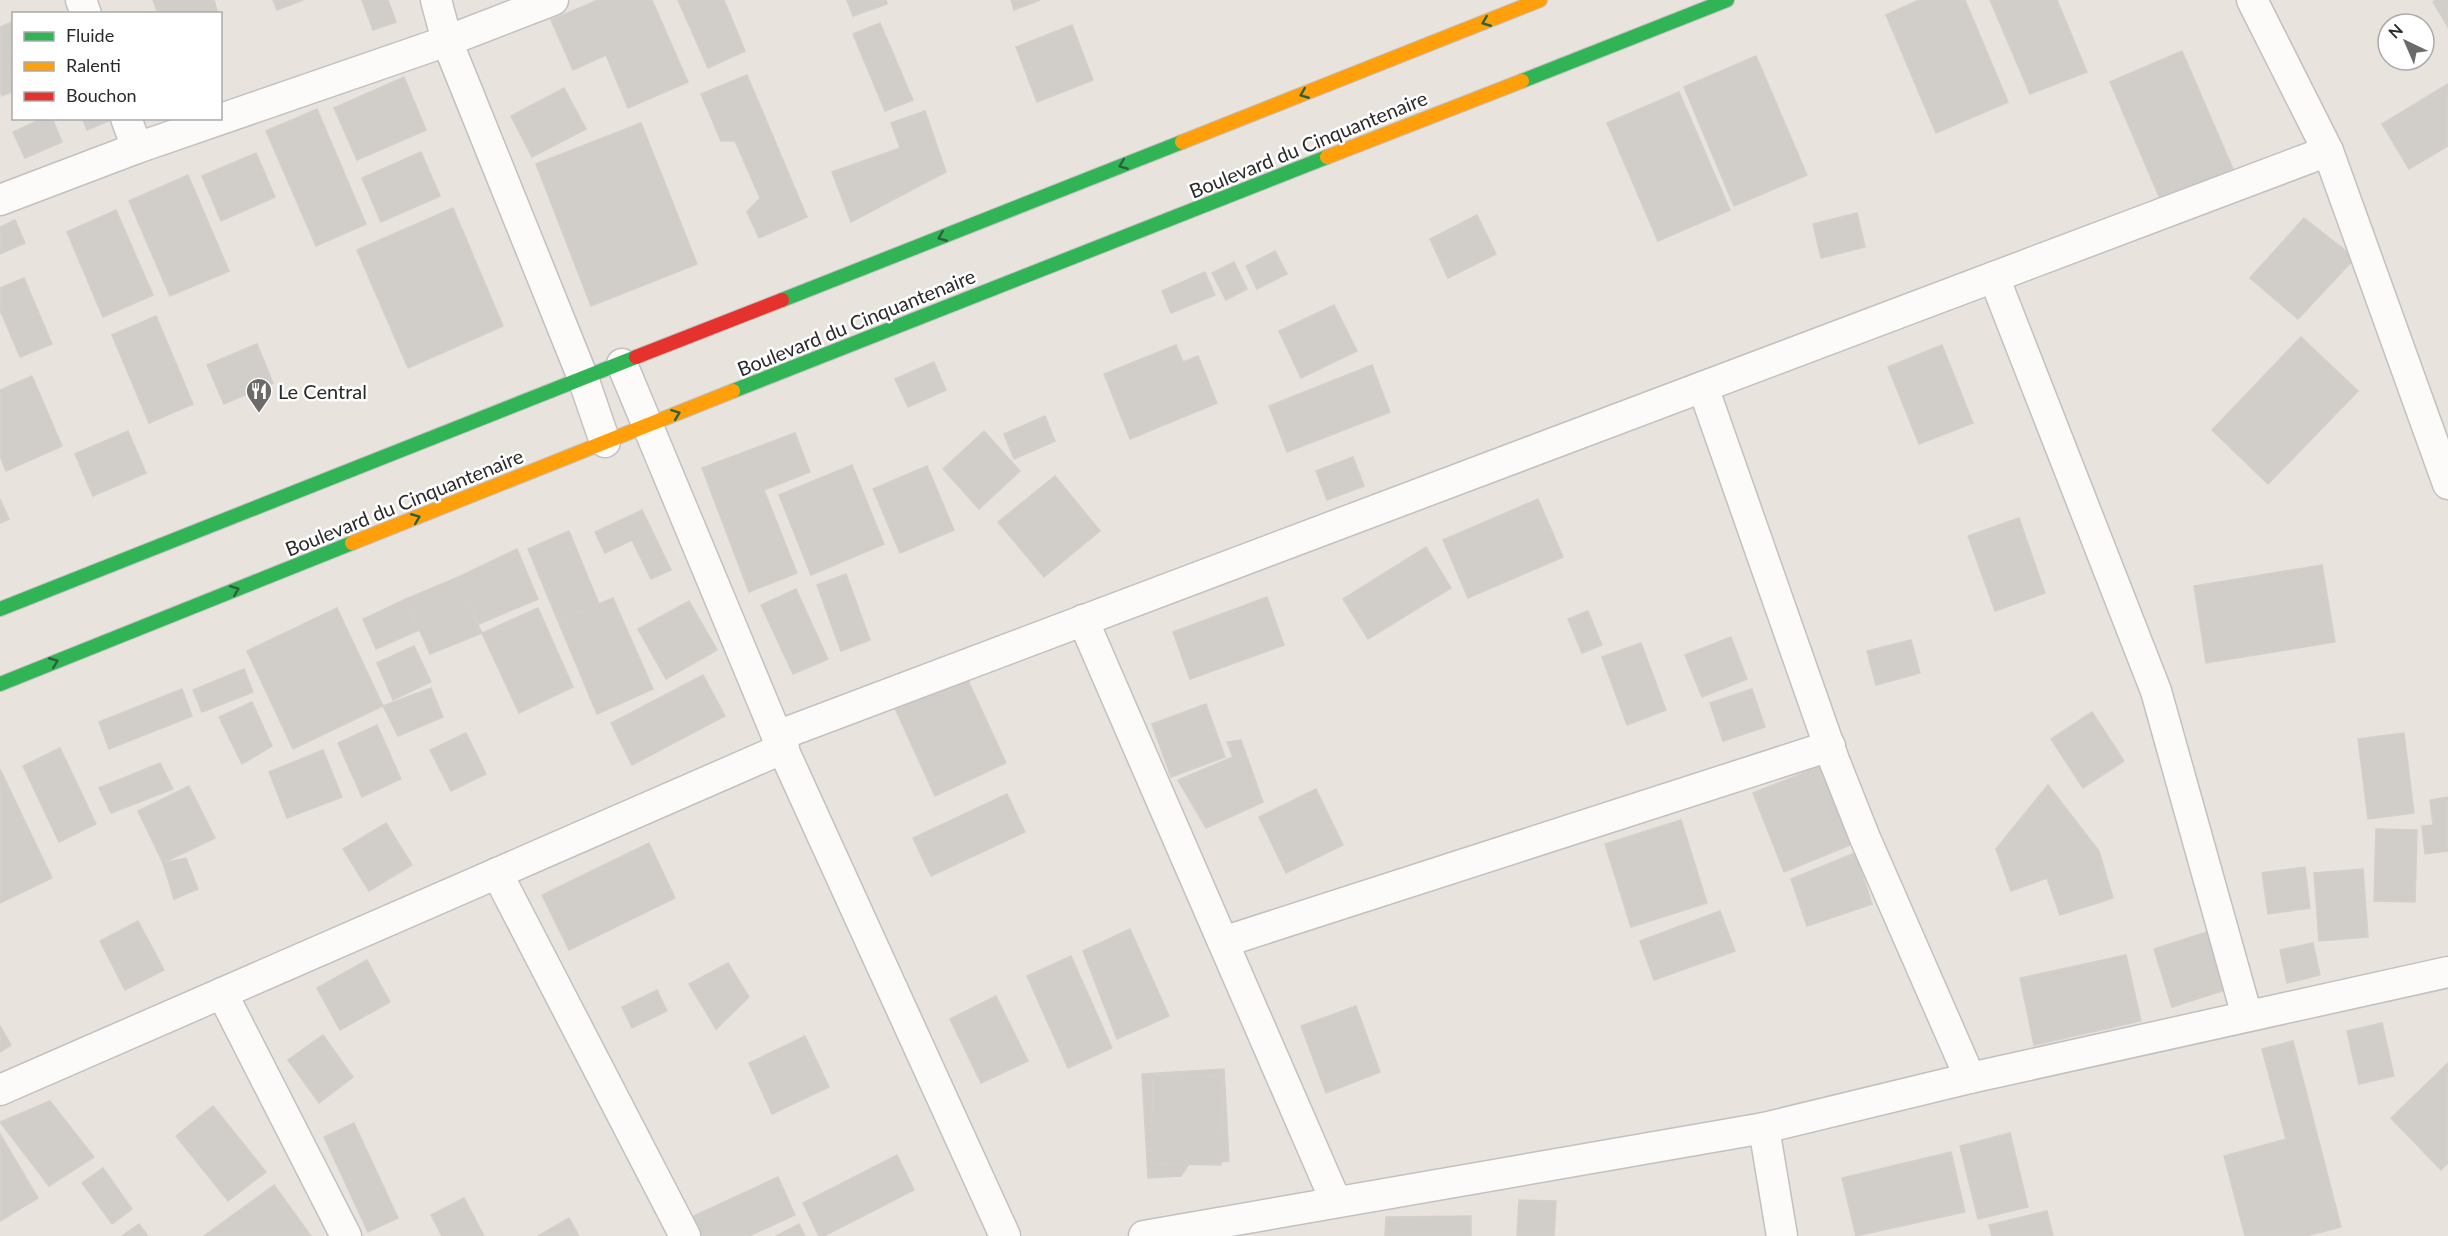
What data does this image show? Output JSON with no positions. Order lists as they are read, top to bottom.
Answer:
{
  "streets": {
    "main road": ["Boulevard du Cinquantenaire"]
  },
  "places": {
    "restaurant": ["Le Central"]
  },
  "legend": ["Fluide", "Ralenti", "Bouchon"],
  "north": "top left"
}
